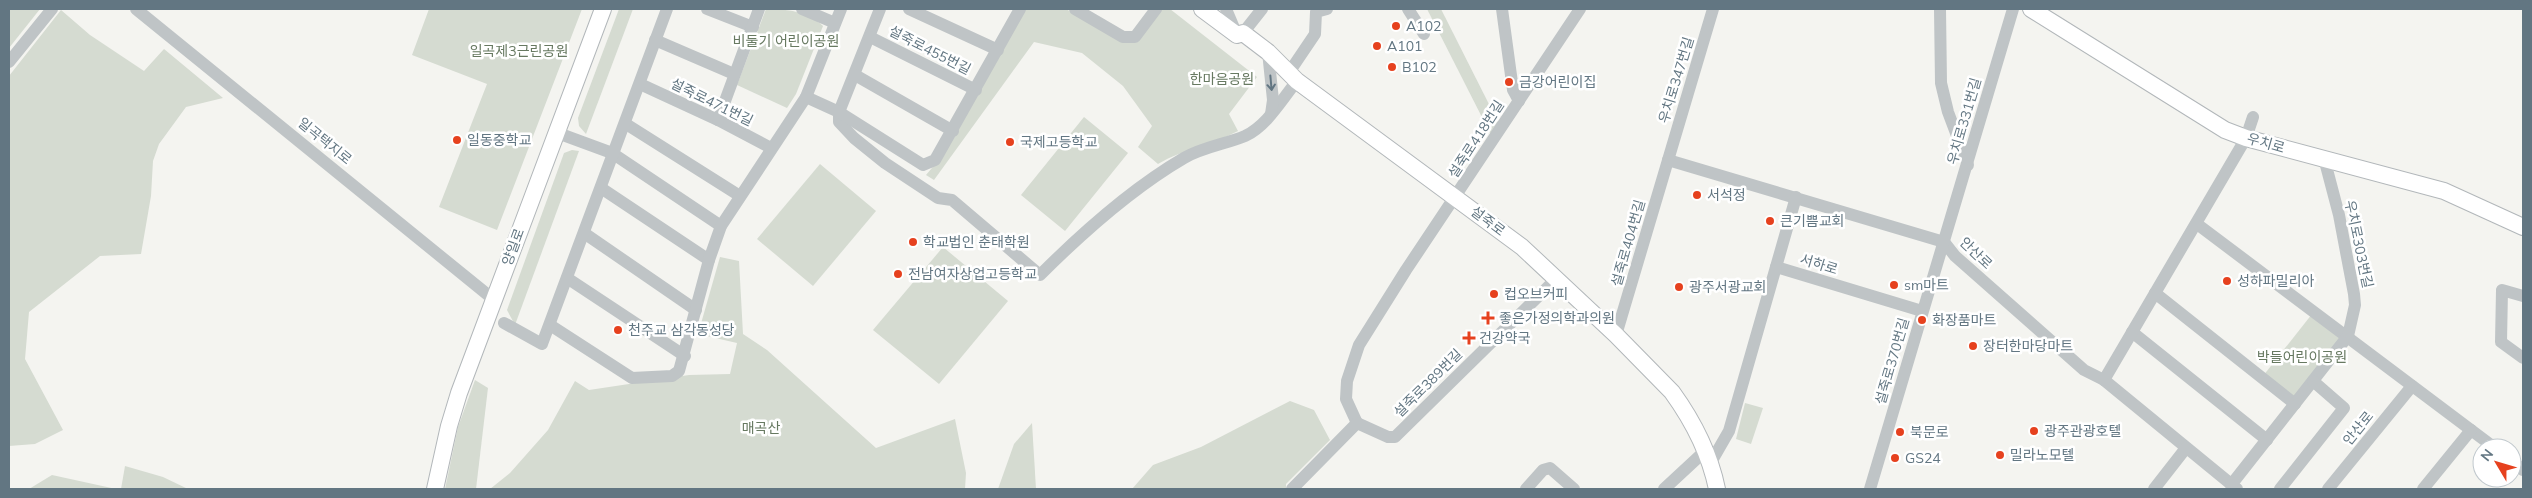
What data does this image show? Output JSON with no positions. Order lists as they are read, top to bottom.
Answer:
{
  "streets": {
    "main road": ["우치로", "설죽로", "양일로"],
    "street": [
      "설죽로455번길",
      "우치로347번길",
      "설죽로471번길",
      "우치로331번길",
      "설죽로418번길",
      "일곡택지로",
      "설죽로404번길",
      "우치로303번길",
      "안산로",
      "서하로",
      "설죽로370번길",
      "설죽로389번길"
    ]
  },
  "crossings": [
    ["우치로347번길", "설죽로404번길"],
    ["우치로347번길", "안산로"],
    ["우치로331번길", "안산로"],
    ["우치로331번길", "설죽로370번길"],
    ["설죽로418번길", "설죽로"],
    ["설죽로418번길", "설죽로389번길"],
    ["일곡택지로", "양일로"],
    ["우치로", "우치로303번길"],
    ["설죽로", "설죽로404번길"],
    ["설죽로", "설죽로389번길"],
    ["설죽로404번길", "안산로"],
    ["우치로303번길", "안산로"],
    ["안산로", "설죽로370번길"],
    ["서하로", "설죽로370번길"]
  ],
  "parks": [
    "비둘기 어린이공원",
    "일곡제3근린공원",
    "한마음공원",
    "박들어린이공원",
    "매곡산"
  ],
  "places": {
    "other": [
      "A102",
      "A101",
      "B102",
      "금강어린이집",
      "일동중학교",
      "국제고등학교",
      "서석정",
      "큰기쁨교회",
      "학교법인 춘태학원",
      "전남여자상업고등학교",
      "성하파밀리아",
      "sm마트",
      "광주서광교회",
      "컵오브커피",
      "화장품마트",
      "천주교 삼각동성당",
      "장터한마당마트",
      "광주관광호텔",
      "북문로",
      "밀라노모텔",
      "GS24"
    ],
    "health": ["좋은가정의학과의원", "건강약국"]
  },
  "north": "top left"
}
